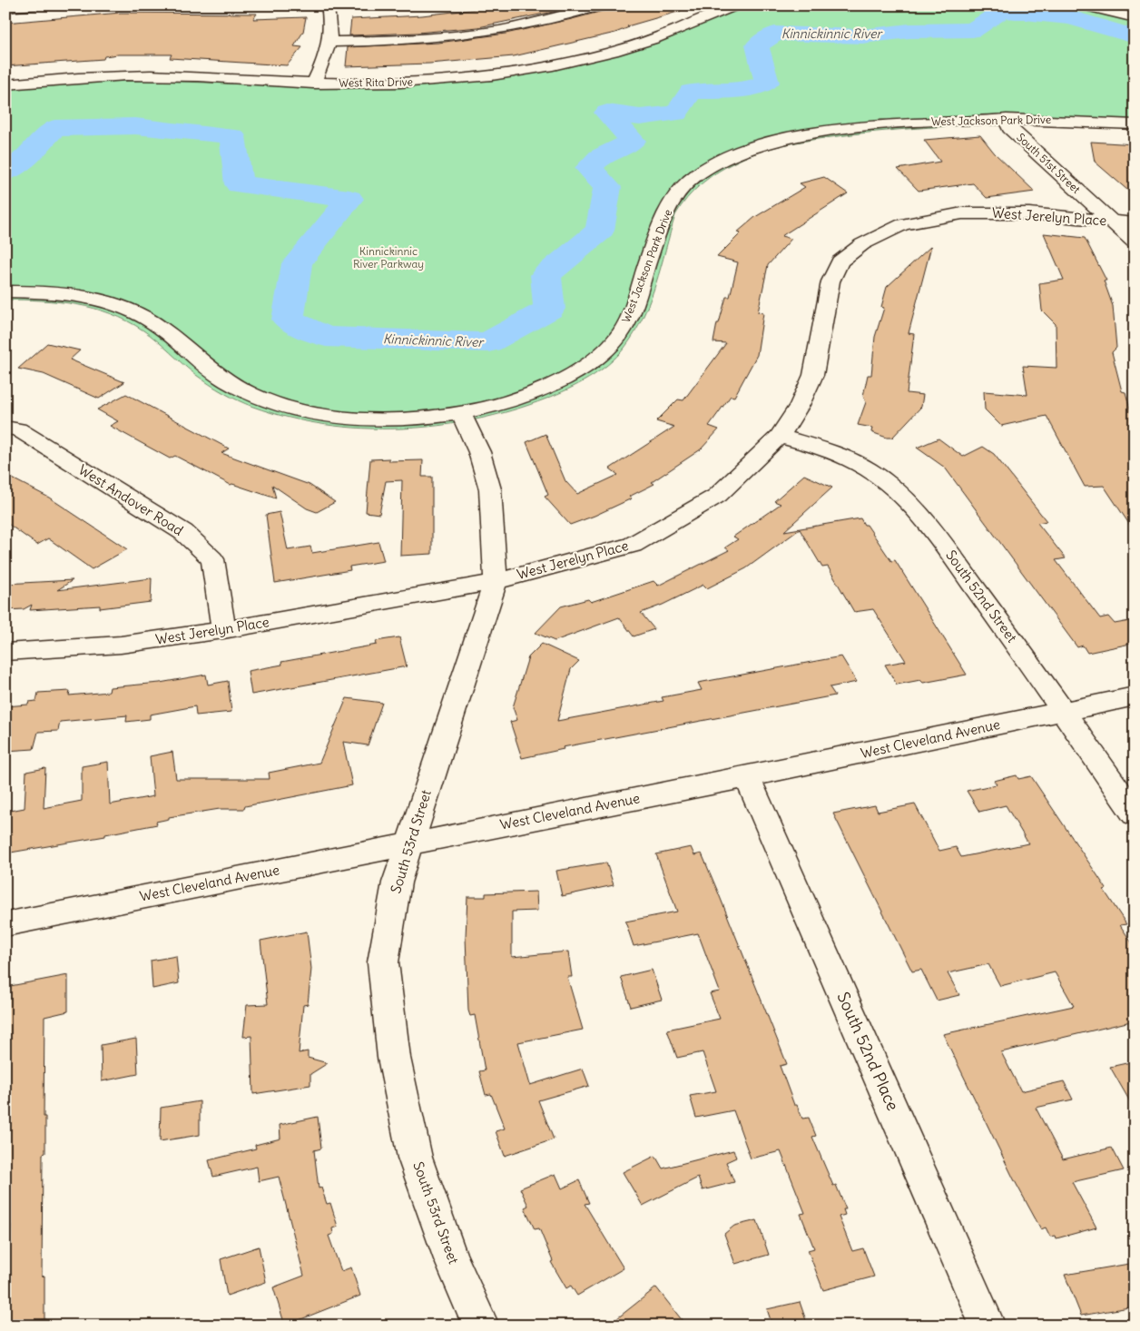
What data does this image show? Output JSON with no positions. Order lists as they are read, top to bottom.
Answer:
{
  "streets": {
    "street": [
      "West Rita Drive",
      "West Jackson Park Drive",
      "South 51st Street",
      "West Jerelyn Place",
      "West Andover Road",
      "South 52nd Street",
      "West Cleveland Avenue",
      "South 53rd Street",
      "South 52nd Place"
    ]
  },
  "crossings": [
    ["West Jackson Park Drive", "South 51st Street"],
    ["West Jackson Park Drive", "South 53rd Street"],
    ["South 51st Street", "West Jerelyn Place"],
    ["West Jerelyn Place", "West Andover Road"],
    ["West Jerelyn Place", "South 52nd Street"],
    ["West Jerelyn Place", "South 53rd Street"],
    ["South 52nd Street", "West Cleveland Avenue"],
    ["West Cleveland Avenue", "South 53rd Street"],
    ["West Cleveland Avenue", "South 52nd Place"]
  ],
  "water": ["Kinnickinnic River"],
  "parks": ["Kinnickinnic River Parkway"]
}
